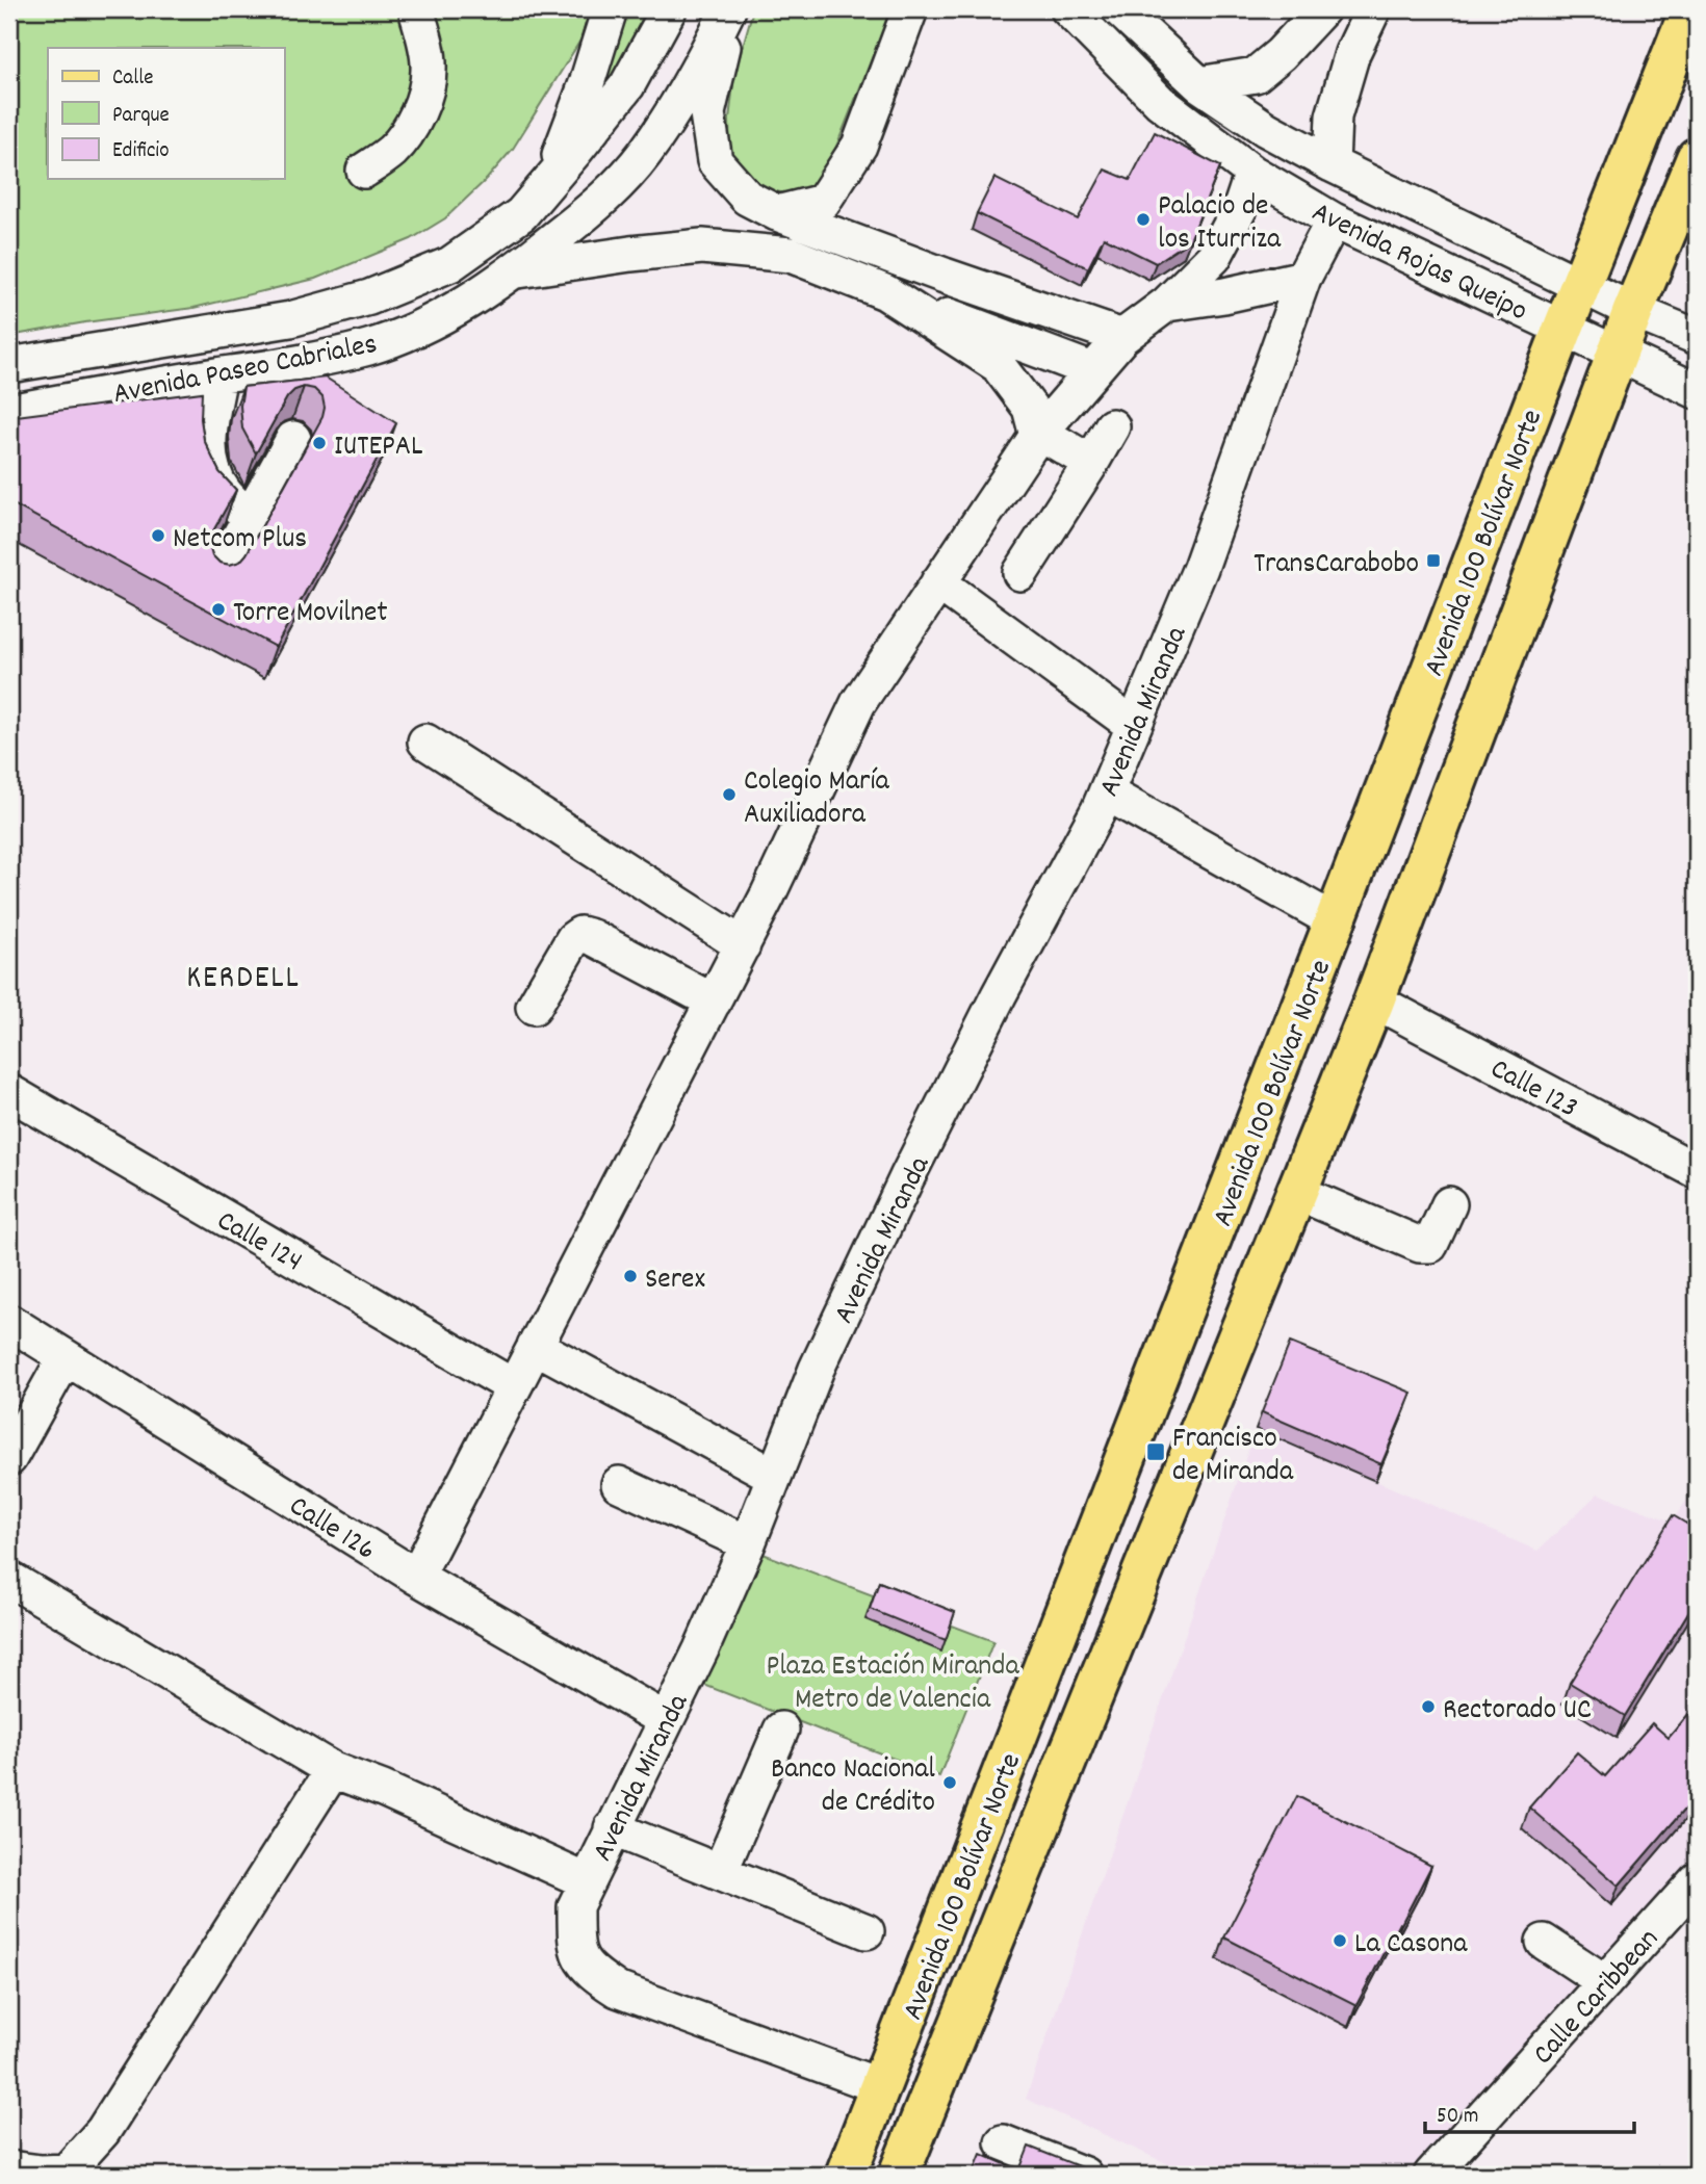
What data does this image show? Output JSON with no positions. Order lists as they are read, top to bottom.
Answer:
{
  "streets": {
    "main road": ["Avenida 100 Bolívar Norte"],
    "street": [
      "Avenida Rojas Queipo",
      "Avenida Paseo Cabriales",
      "Avenida Miranda",
      "Calle 123",
      "Calle 124",
      "Calle 126",
      "Calle Caribbean"
    ]
  },
  "crossings": [
    ["Avenida Rojas Queipo", "Avenida 100 Bolívar Norte"],
    ["Avenida Rojas Queipo", "Avenida Miranda"],
    ["Avenida 100 Bolívar Norte", "Avenida Miranda"],
    ["Avenida 100 Bolívar Norte", "Calle 123"],
    ["Avenida Miranda", "Calle 126"]
  ],
  "districts": ["KERDELL"],
  "parks": ["Plaza Estación Miranda Metro de Valencia"],
  "places": {
    "other": [
      "Palacio de los Iturriza",
      "IUTEPAL",
      "Netcom Plus",
      "Torre Movilnet",
      "Colegio María Auxiliadora",
      "Serex",
      "Rectorado UC",
      "Banco Nacional de Crédito",
      "La Casona"
    ],
    "transit": ["TransCarabobo", "Francisco de Miranda"]
  },
  "legend": ["Calle", "Parque", "Edificio"],
  "scale_bar": "50 m"
}
